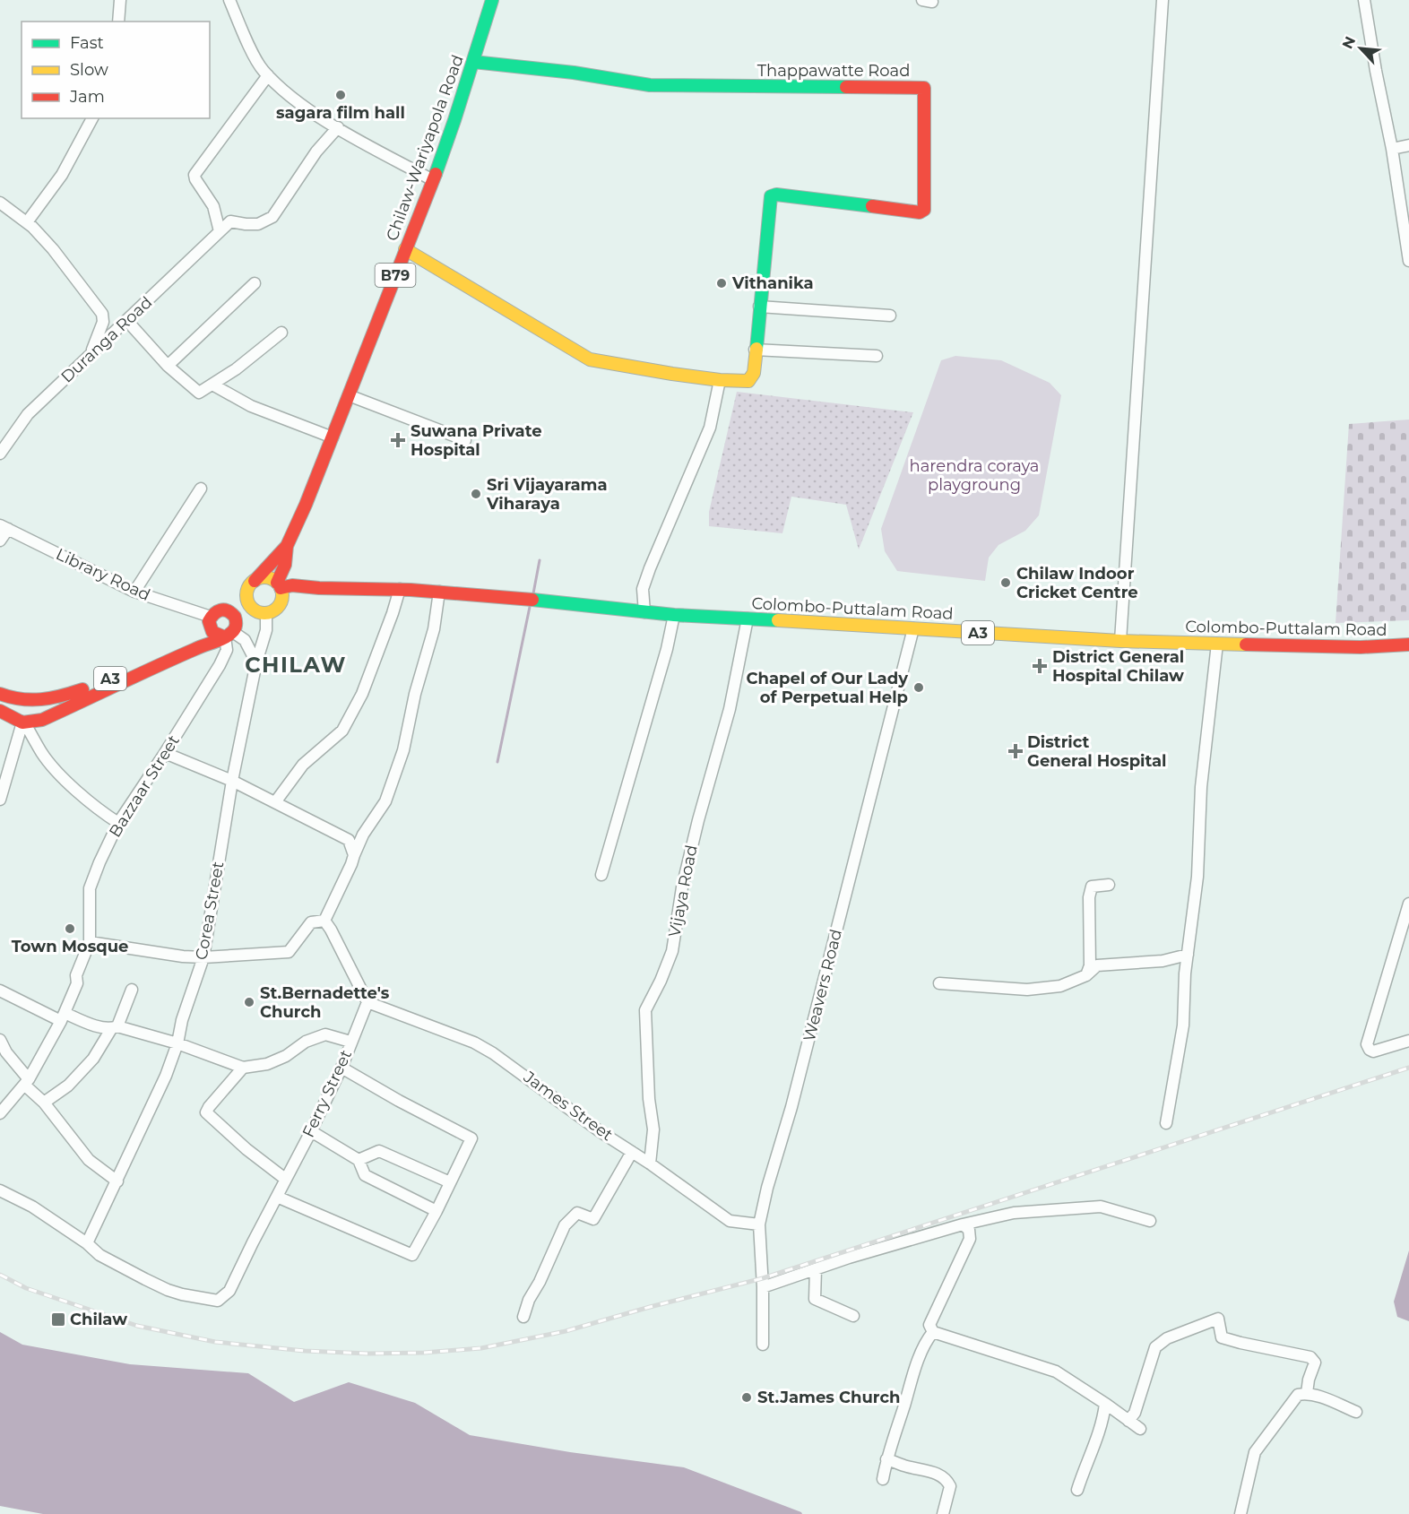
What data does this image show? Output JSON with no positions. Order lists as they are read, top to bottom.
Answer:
{
  "streets": {
    "main road": [
      "Thappawatte Road",
      "Chilaw-Wariyapola Road",
      "B79",
      "Colombo-Puttalam Road",
      "A3"
    ],
    "street": [
      "Duranga Road",
      "Library Road",
      "Bazzaar Street",
      "Vijaya Road",
      "Corea Street",
      "Weavers Road",
      "Ferry Street",
      "James Street"
    ]
  },
  "crossings": [
    ["Thappawatte Road", "Chilaw-Wariyapola Road"],
    ["Chilaw-Wariyapola Road", "B79"],
    ["B79", "Colombo-Puttalam Road"],
    ["B79", "Corea Street"],
    ["Library Road", "A3"],
    ["Library Road", "Bazzaar Street"],
    ["Colombo-Puttalam Road", "Vijaya Road"],
    ["Colombo-Puttalam Road", "Corea Street"],
    ["Colombo-Puttalam Road", "Weavers Road"],
    ["A3", "Bazzaar Street"],
    ["Vijaya Road", "James Street"],
    ["Corea Street", "Ferry Street"],
    ["Weavers Road", "James Street"],
    ["Ferry Street", "James Street"]
  ],
  "districts": ["CHILAW"],
  "parks": ["harendra coraya playgroung"],
  "places": {
    "other": [
      "sagara film hall",
      "Vithanika",
      "Sri Vijayarama Viharaya",
      "Chilaw Indoor Cricket Centre",
      "Chapel of Our Lady of Perpetual Help",
      "Town Mosque",
      "St.Bernadette's Church",
      "St.James Church"
    ],
    "health": ["Suwana Private Hospital", "District General Hospital Chilaw", "District General Hospital"],
    "transit": ["Chilaw"]
  },
  "legend": ["Fast", "Slow", "Jam"],
  "north": "top left"
}
